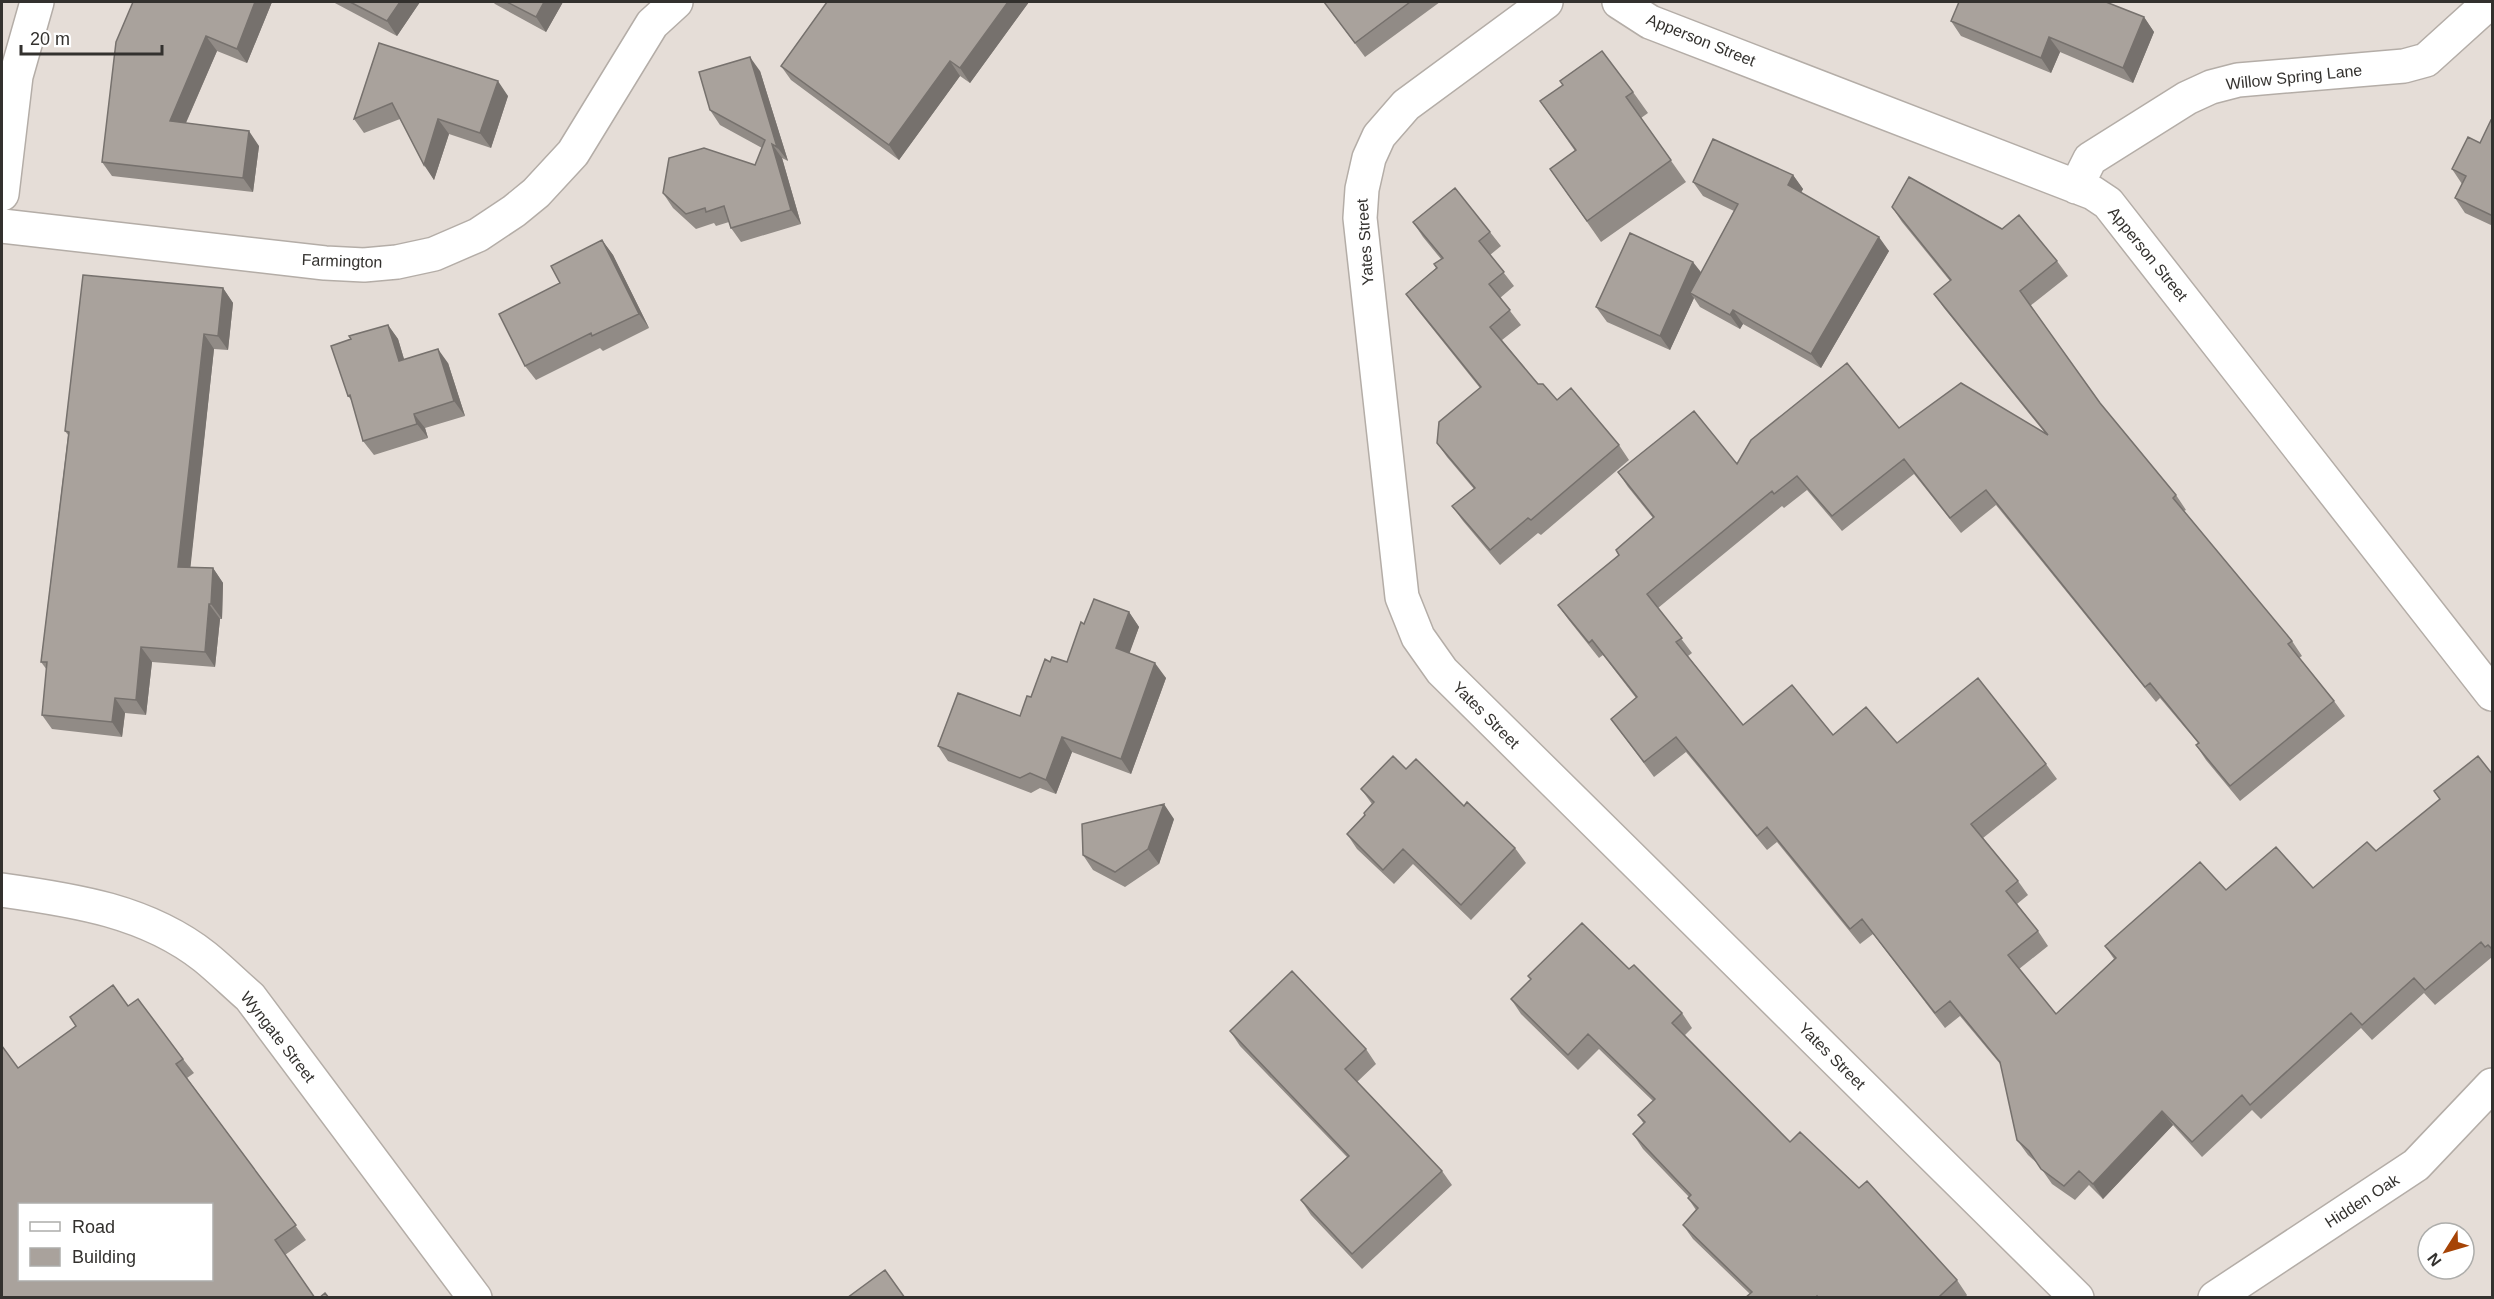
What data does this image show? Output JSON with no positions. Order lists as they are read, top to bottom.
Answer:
{
  "streets": {
    "street": [
      "Apperson Street",
      "Willow Spring Lane",
      "Yates Street",
      "Farmington",
      "Wyngate Street",
      "Hidden Oak"
    ]
  },
  "crossings": [
    ["Apperson Street", "Willow Spring Lane"]
  ],
  "legend": ["Road", "Building"],
  "scale_bar": "20 m",
  "north": "bottom left"
}
